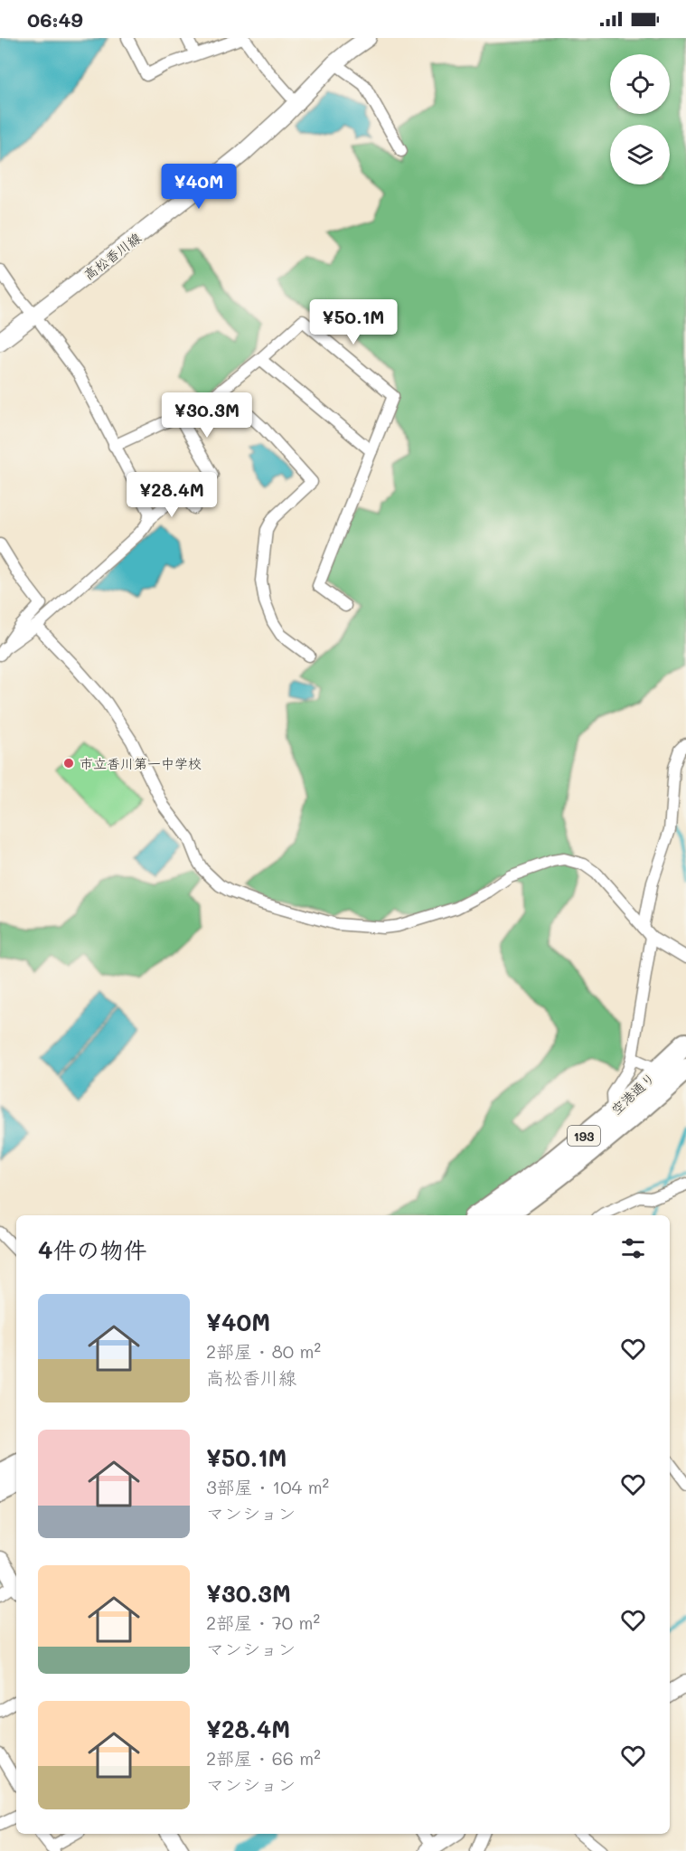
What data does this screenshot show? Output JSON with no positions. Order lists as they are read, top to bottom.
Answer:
{
  "streets": {
    "highway": ["空港通り", "193"],
    "main road": ["高松香川線"]
  },
  "places": ["市立香川第一中学校"],
  "page": {
    "status": "06:49",
    "price": [
      "¥40M",
      "¥50.1M",
      "¥30.3M",
      "¥28.4M"
    ],
    "heading": "4件の物件",
    "list": [
      {
        "name": "¥40M",
        "note": "2部屋 · 80 m² · 高松香川線"
      },
      {
        "name": "¥50.1M",
        "note": "3部屋 · 104 m² · マンション"
      },
      {
        "name": "¥30.3M",
        "note": "2部屋 · 70 m² · マンション"
      },
      {
        "name": "¥28.4M",
        "note": "2部屋 · 66 m² · マンション"
      }
    ]
  }
}
